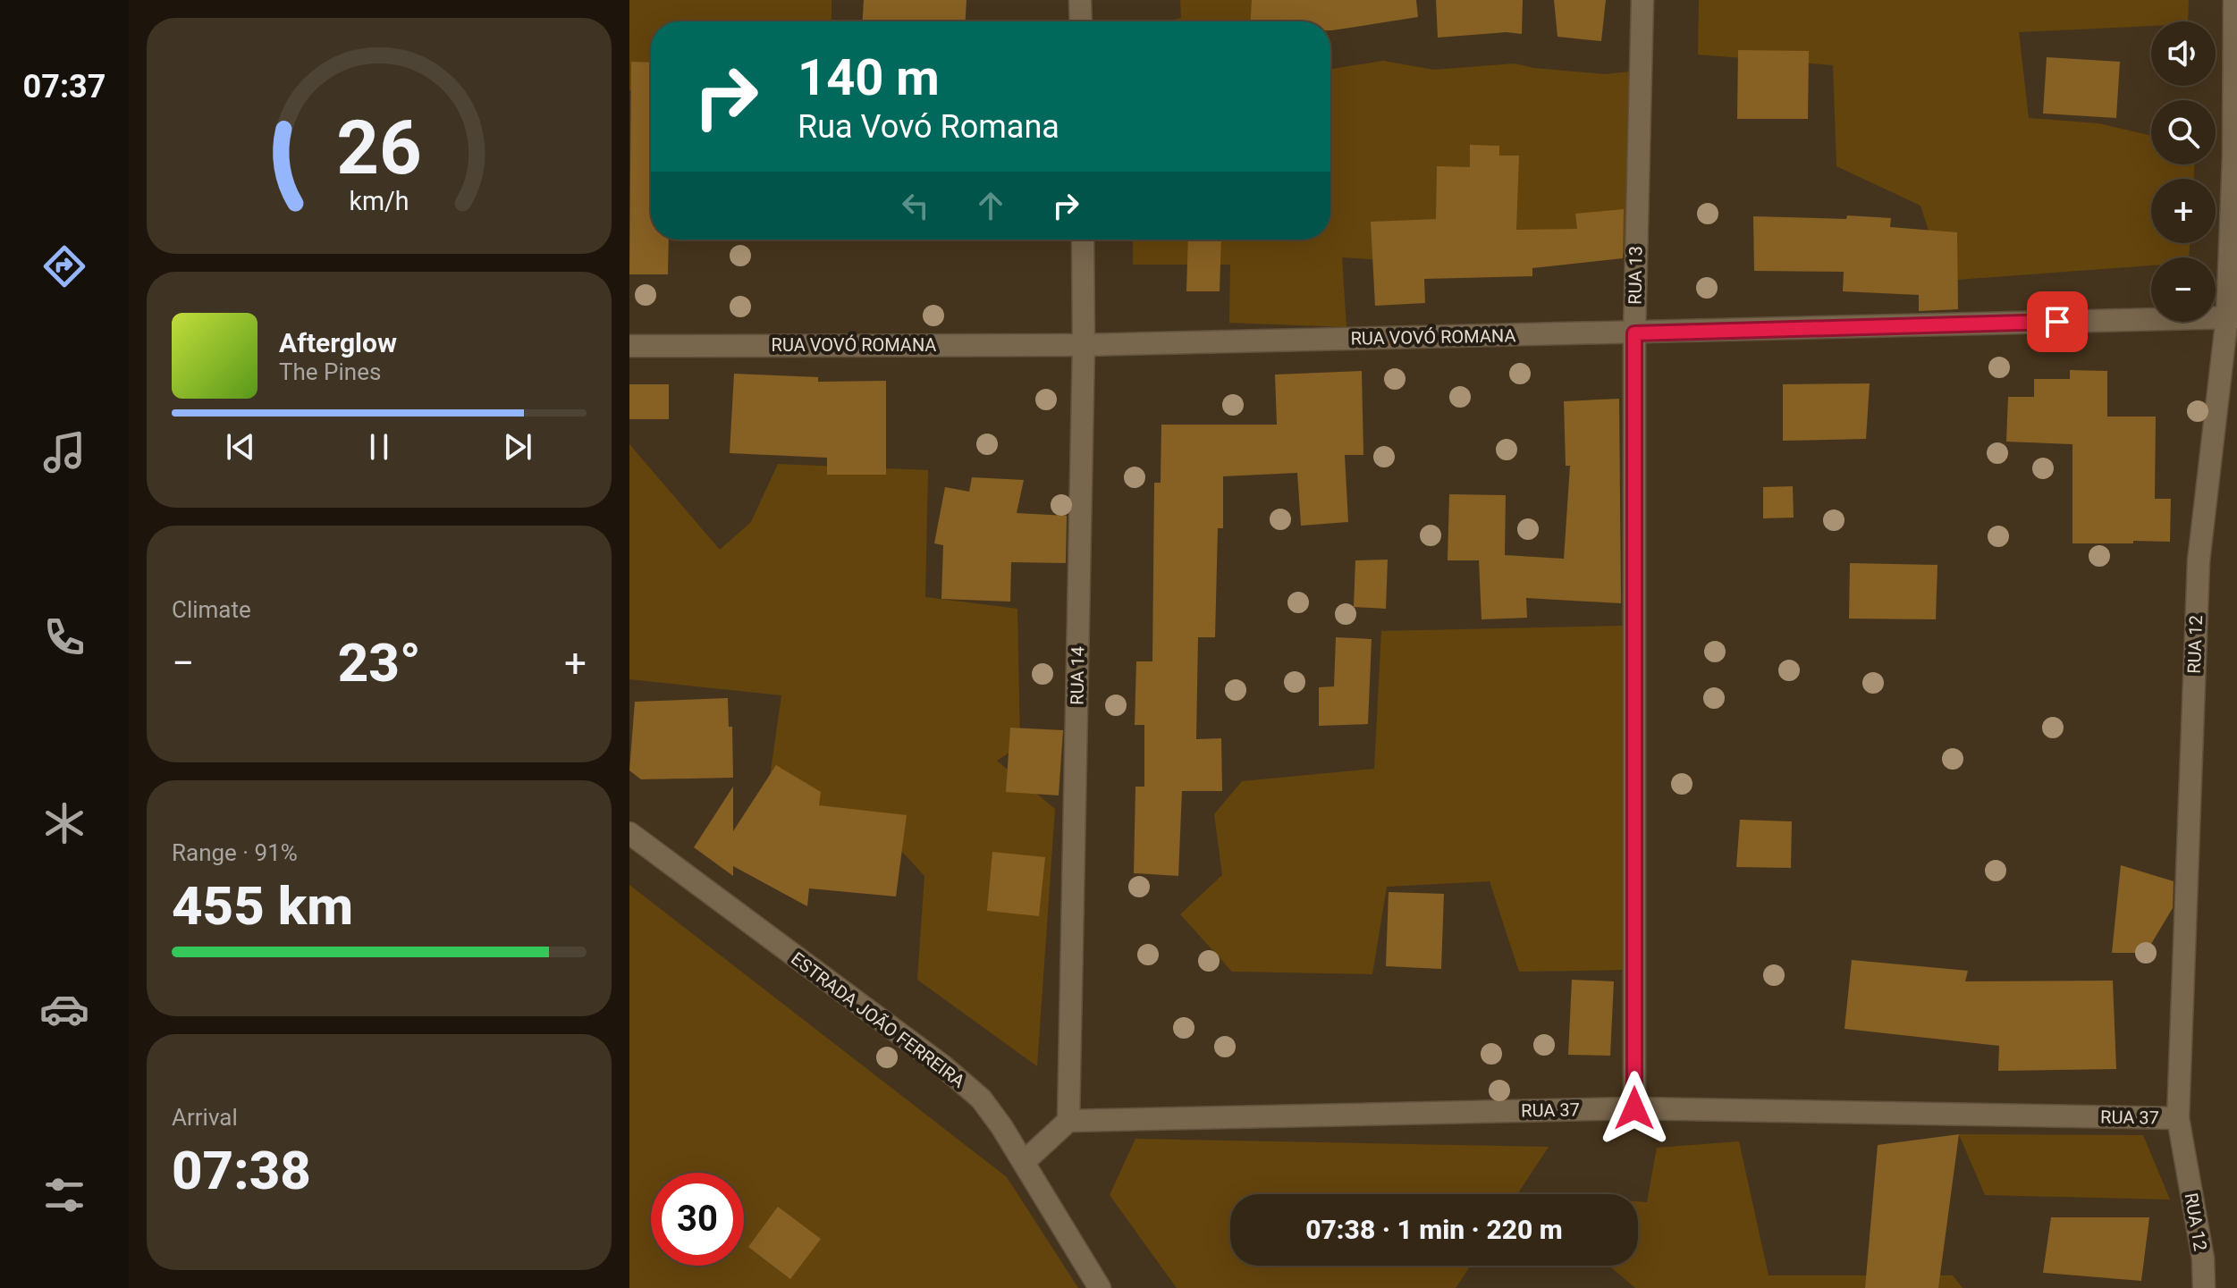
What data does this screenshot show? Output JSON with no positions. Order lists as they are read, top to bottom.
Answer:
{
  "streets": {
    "street": [
      "RUA 13",
      "RUA VOVÓ ROMANA",
      "RUA 12",
      "RUA 14",
      "ESTRADA JOÃO FERREIRA",
      "RUA 37"
    ]
  },
  "crossings": [
    ["RUA 13", "RUA VOVÓ ROMANA"],
    ["RUA 13", "RUA 37"],
    ["RUA VOVÓ ROMANA", "RUA 12"],
    ["RUA VOVÓ ROMANA", "RUA 14"],
    ["RUA 12", "RUA 37"],
    ["RUA 14", "RUA 37"]
  ],
  "page": {
    "tabs": "07:37",
    "map_buttons": ["+", "−"],
    "turn": ["140 m", "Rua Vovó Romana"],
    "song": ["Afterglow", "The Pines"],
    "tile": [
      "Climate",
      ["Range · 91%", "455 km"],
      ["Arrival", "07:38"]
    ],
    "heat": ["−", "23°", "+"],
    "limit": "30",
    "trip": "07:38 · 1 min · 220 m",
    "gauge": ["26", "km/h"]
  }
}
